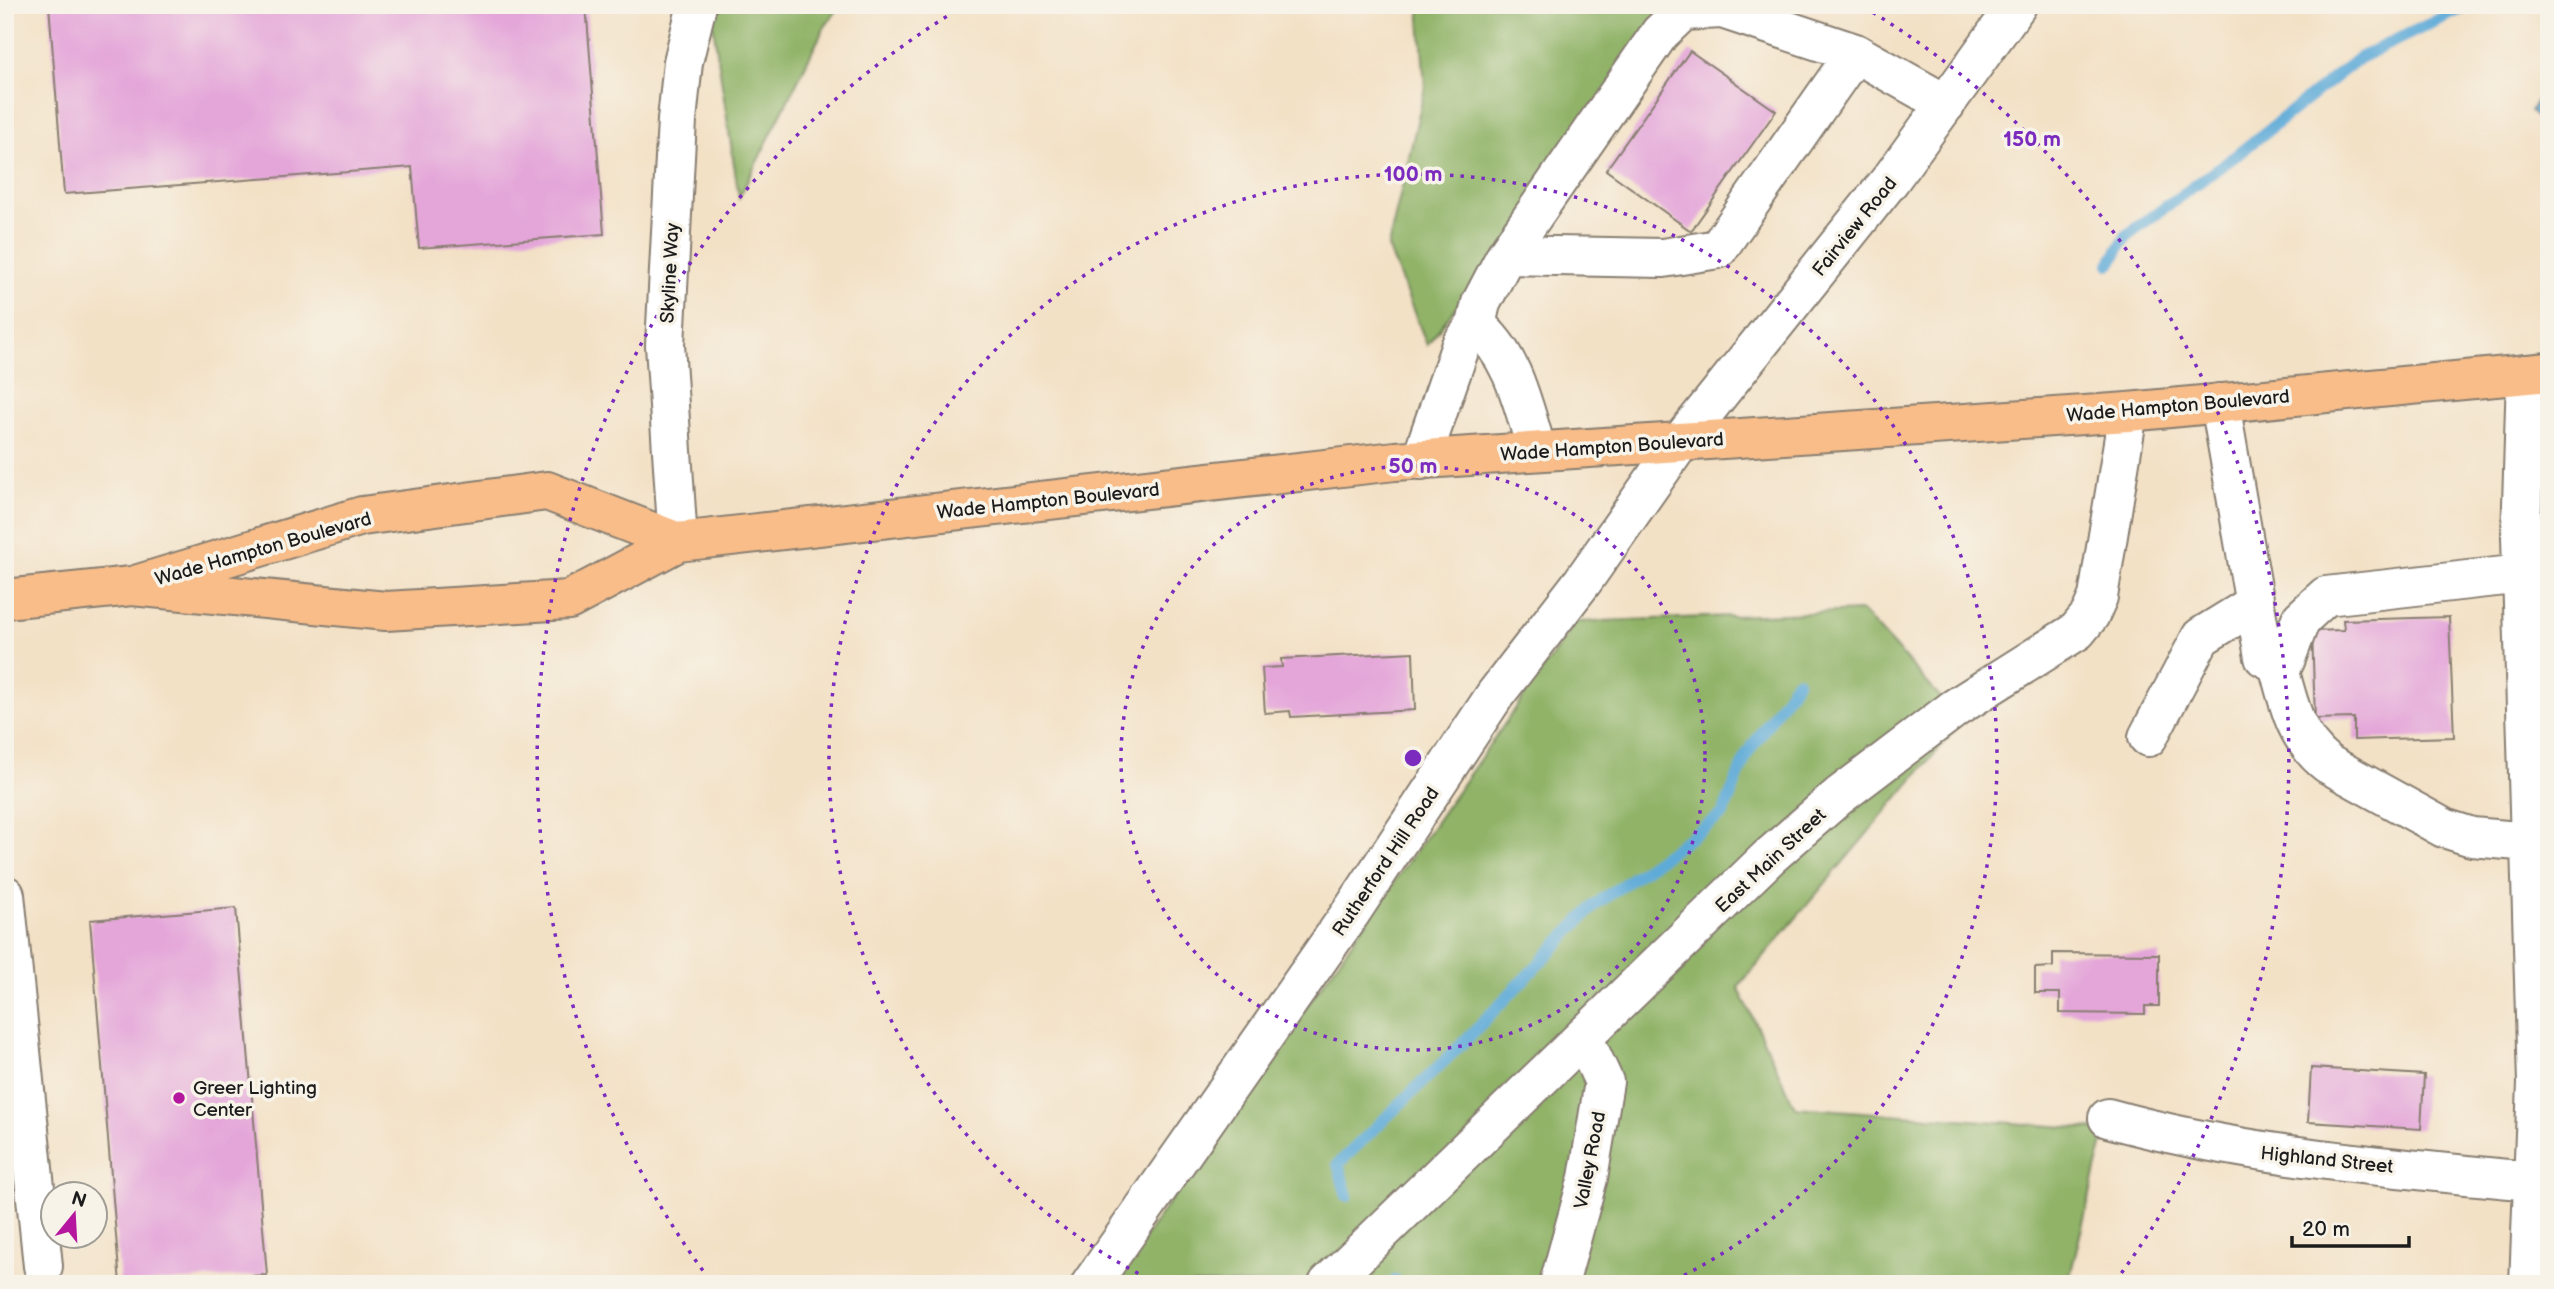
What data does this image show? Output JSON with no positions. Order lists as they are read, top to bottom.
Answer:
{
  "streets": {
    "main road": ["Wade Hampton Boulevard"],
    "street": [
      "Fairview Road",
      "Skyline Way",
      "East Main Street",
      "Rutherford Hill Road",
      "Highland Street",
      "Valley Road"
    ]
  },
  "crossings": [
    ["Fairview Road", "Wade Hampton Boulevard"],
    ["Fairview Road", "Rutherford Hill Road"],
    ["Skyline Way", "Wade Hampton Boulevard"],
    ["Wade Hampton Boulevard", "East Main Street"],
    ["Wade Hampton Boulevard", "Rutherford Hill Road"],
    ["East Main Street", "Valley Road"]
  ],
  "places": ["Greer Lighting Center"],
  "scale_bar": "20 m",
  "north": "top",
  "rings": ["150 m", "100 m", "50 m"]
}
